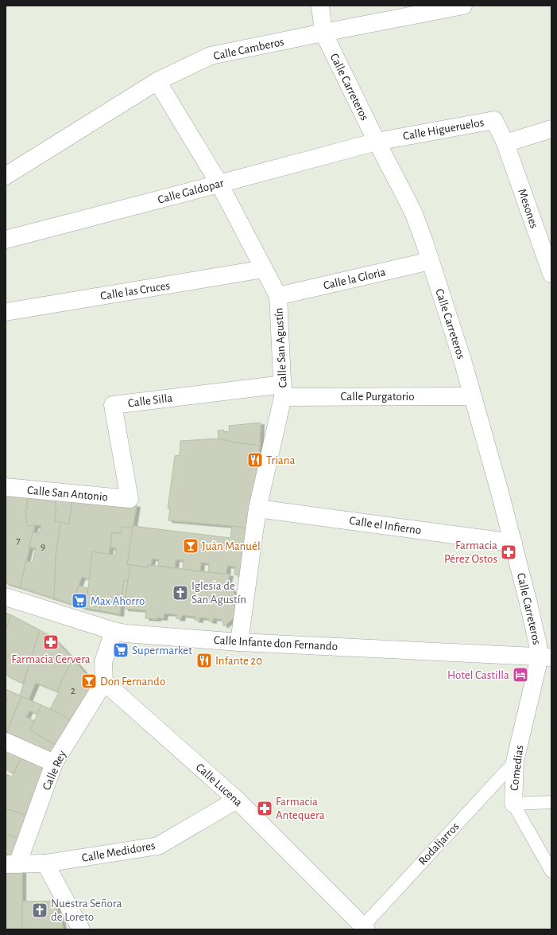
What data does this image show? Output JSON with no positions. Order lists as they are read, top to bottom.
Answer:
{
  "streets": {
    "street": [
      "Calle Camberos",
      "Calle Carreteros",
      "Calle Higueruelos",
      "Calle Galdopar",
      "Mesones",
      "Calle la Gloria",
      "Calle las Cruces",
      "Calle San Agustín",
      "Calle Purgatorio",
      "Calle Silla",
      "Calle San Antonio",
      "Calle el Infierno",
      "Calle Infante don Fernando",
      "Comedias",
      "Calle Rey",
      "Calle Lucena",
      "Rodaljarros",
      "Calle Medidores"
    ]
  },
  "crossings": [
    ["Calle Camberos", "Calle Carreteros"],
    ["Calle Camberos", "Calle San Agustín"],
    ["Calle Carreteros", "Calle Higueruelos"],
    ["Calle Carreteros", "Calle Galdopar"],
    ["Calle Carreteros", "Calle la Gloria"],
    ["Calle Carreteros", "Calle Purgatorio"],
    ["Calle Carreteros", "Calle el Infierno"],
    ["Calle Carreteros", "Calle Infante don Fernando"],
    ["Calle Carreteros", "Comedias"],
    ["Calle Higueruelos", "Calle Galdopar"],
    ["Calle Higueruelos", "Mesones"],
    ["Calle Galdopar", "Calle San Agustín"],
    ["Calle la Gloria", "Calle San Agustín"],
    ["Calle las Cruces", "Calle San Agustín"],
    ["Calle San Agustín", "Calle Purgatorio"],
    ["Calle San Agustín", "Calle Silla"],
    ["Calle San Agustín", "Calle el Infierno"],
    ["Calle San Agustín", "Calle Infante don Fernando"],
    ["Calle Purgatorio", "Calle Silla"],
    ["Calle Silla", "Calle San Antonio"],
    ["Calle Infante don Fernando", "Comedias"],
    ["Comedias", "Rodaljarros"],
    ["Calle Rey", "Calle Lucena"],
    ["Calle Rey", "Calle Medidores"],
    ["Calle Lucena", "Rodaljarros"],
    ["Calle Lucena", "Calle Medidores"]
  ],
  "places": {
    "restaurant": ["Triana", "Infante 20"],
    "bar": ["Juàn Manuél", "Don Fernando"],
    "pharmacy": ["Farmacia Pérez Ostos", "Farmacia Cervera", "Farmacia Antequera"],
    "church": ["Iglesia de San Agustín", "Nuestra Señora de Loreto"],
    "supermarket": ["Max Ahorro", "Supermarket"],
    "hotel": ["Hotel Castilla"]
  },
  "house_numbers": ["7", "9", "2"]
}
